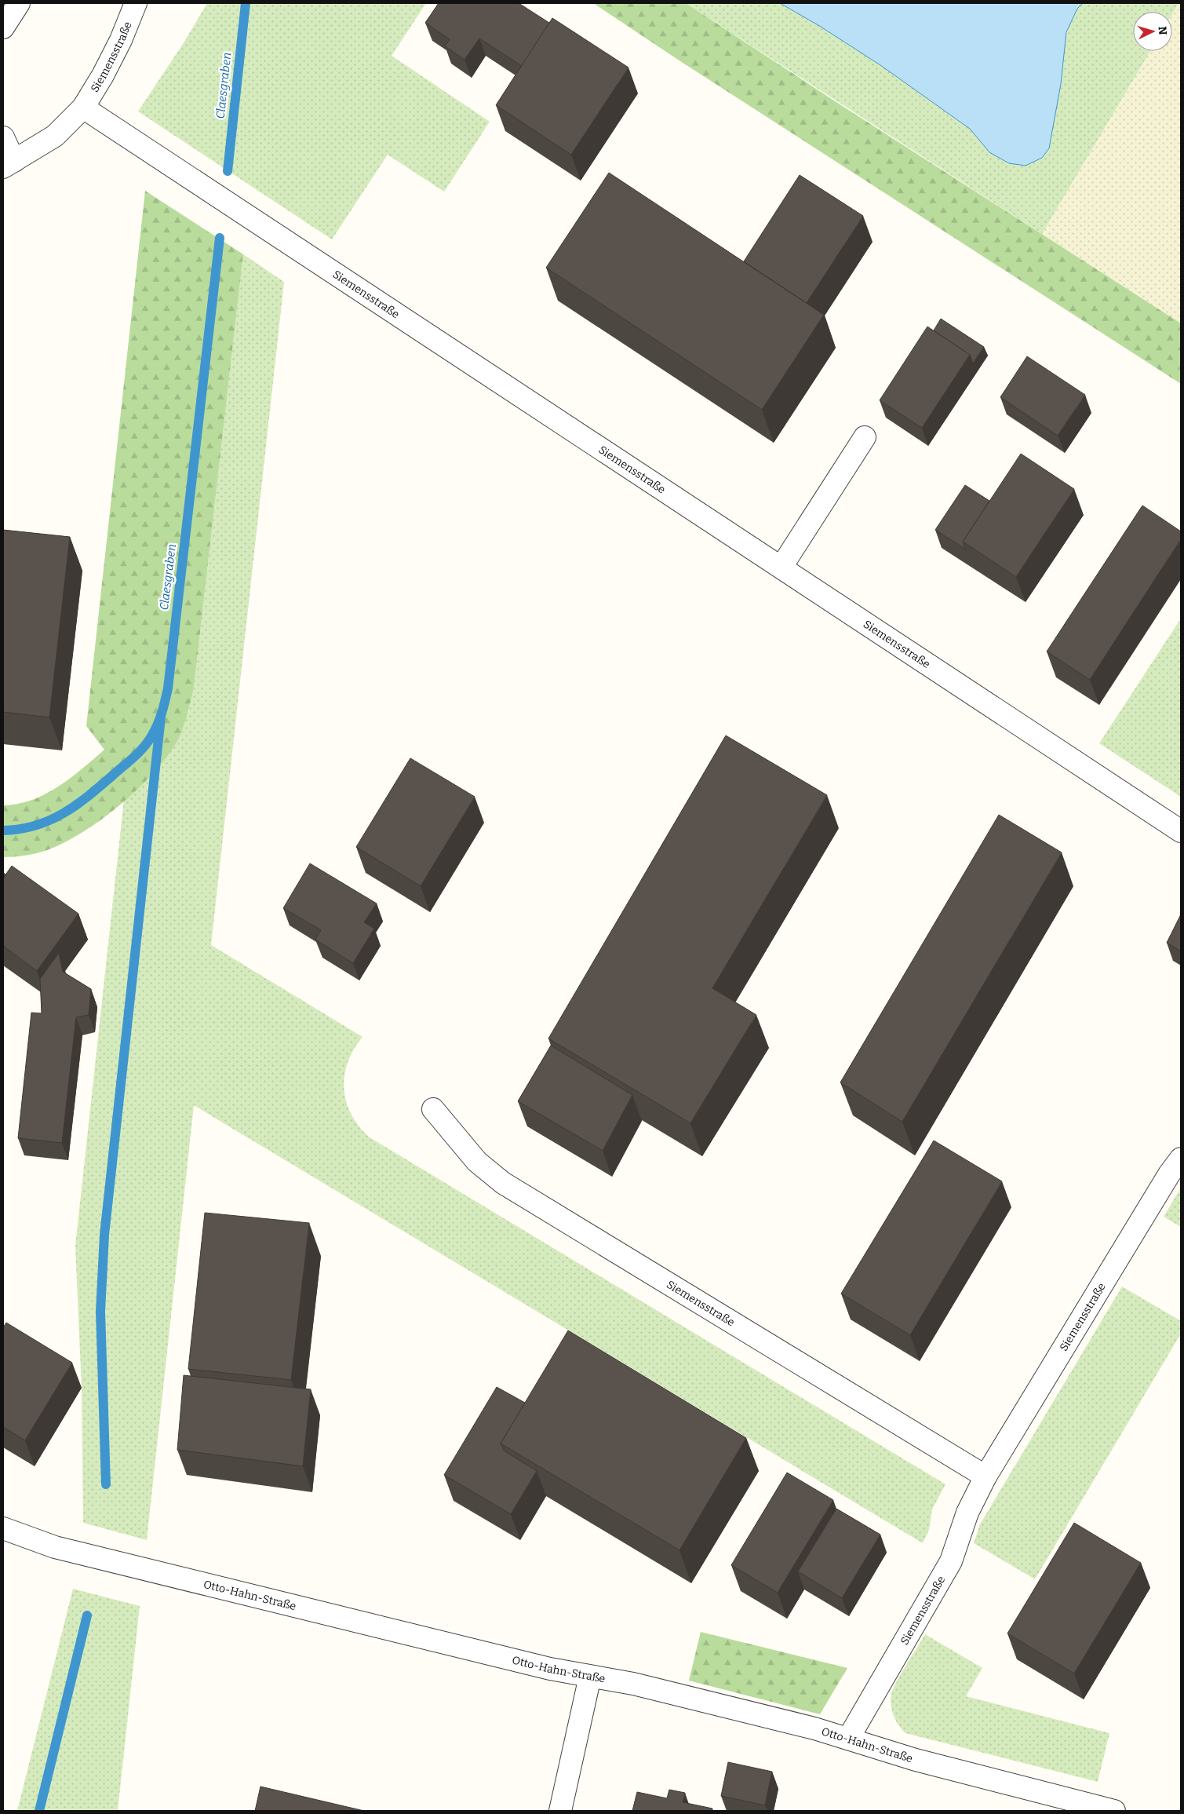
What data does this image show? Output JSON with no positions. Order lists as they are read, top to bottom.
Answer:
{
  "streets": {
    "street": ["Siemensstraße", "Otto-Hahn-Straße"]
  },
  "crossings": [
    ["Siemensstraße", "Otto-Hahn-Straße"]
  ],
  "water": ["Claesgraben"],
  "north": "right"
}
